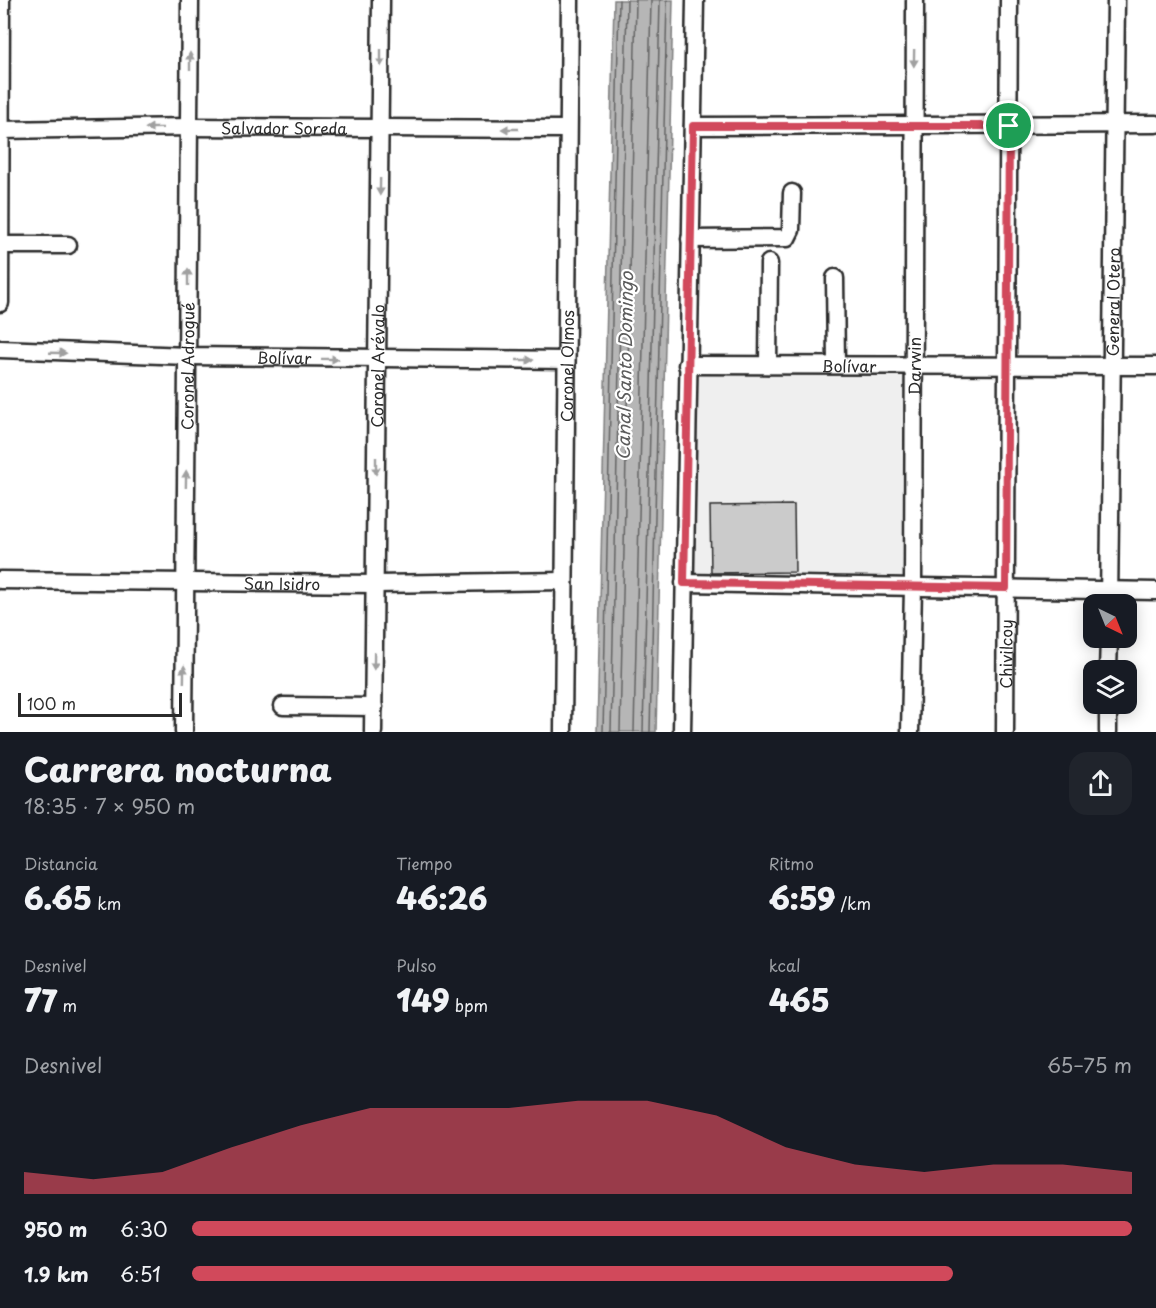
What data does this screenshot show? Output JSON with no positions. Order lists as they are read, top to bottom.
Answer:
{
  "streets": {
    "street": [
      "Salvador Soreda",
      "General Otero",
      "Bolívar",
      "Coronel Adrogué",
      "Coronel Arévalo",
      "Coronel Olmos",
      "Darwin",
      "San Isidro",
      "Chivilcoy"
    ]
  },
  "crossings": [
    ["Salvador Soreda", "Coronel Adrogué"],
    ["Salvador Soreda", "Coronel Arévalo"],
    ["Salvador Soreda", "Coronel Olmos"],
    ["General Otero", "Bolívar"],
    ["Bolívar", "Coronel Adrogué"],
    ["Bolívar", "Coronel Arévalo"],
    ["Bolívar", "Coronel Olmos"],
    ["Bolívar", "Darwin"],
    ["Bolívar", "Chivilcoy"],
    ["Coronel Adrogué", "San Isidro"],
    ["Coronel Arévalo", "San Isidro"],
    ["Coronel Olmos", "San Isidro"]
  ],
  "one_way": [
    "Salvador Soreda",
    "Bolívar",
    "Coronel Adrogué",
    "Coronel Arévalo"
  ],
  "water": ["Canal Santo Domingo"],
  "scale_bar": "100 m",
  "north": "bottom right",
  "page": {
    "scale": "100 m",
    "heading": ["Carrera nocturna", "18:35 · 7 × 950 m"],
    "stats": [
      ["Distancia", "6.65 km"],
      ["Tiempo", "46:26"],
      ["Ritmo", "6:59 /km"],
      ["Desnivel", "77 m"],
      ["Pulso", "149 bpm"],
      ["kcal", "465"]
    ],
    "chart": ["Desnivel", "65–75 m"],
    "list": [
      {
        "name": "950 m",
        "note": "6:30"
      },
      {
        "name": "1.9 km",
        "note": "6:51"
      }
    ]
  }
}
